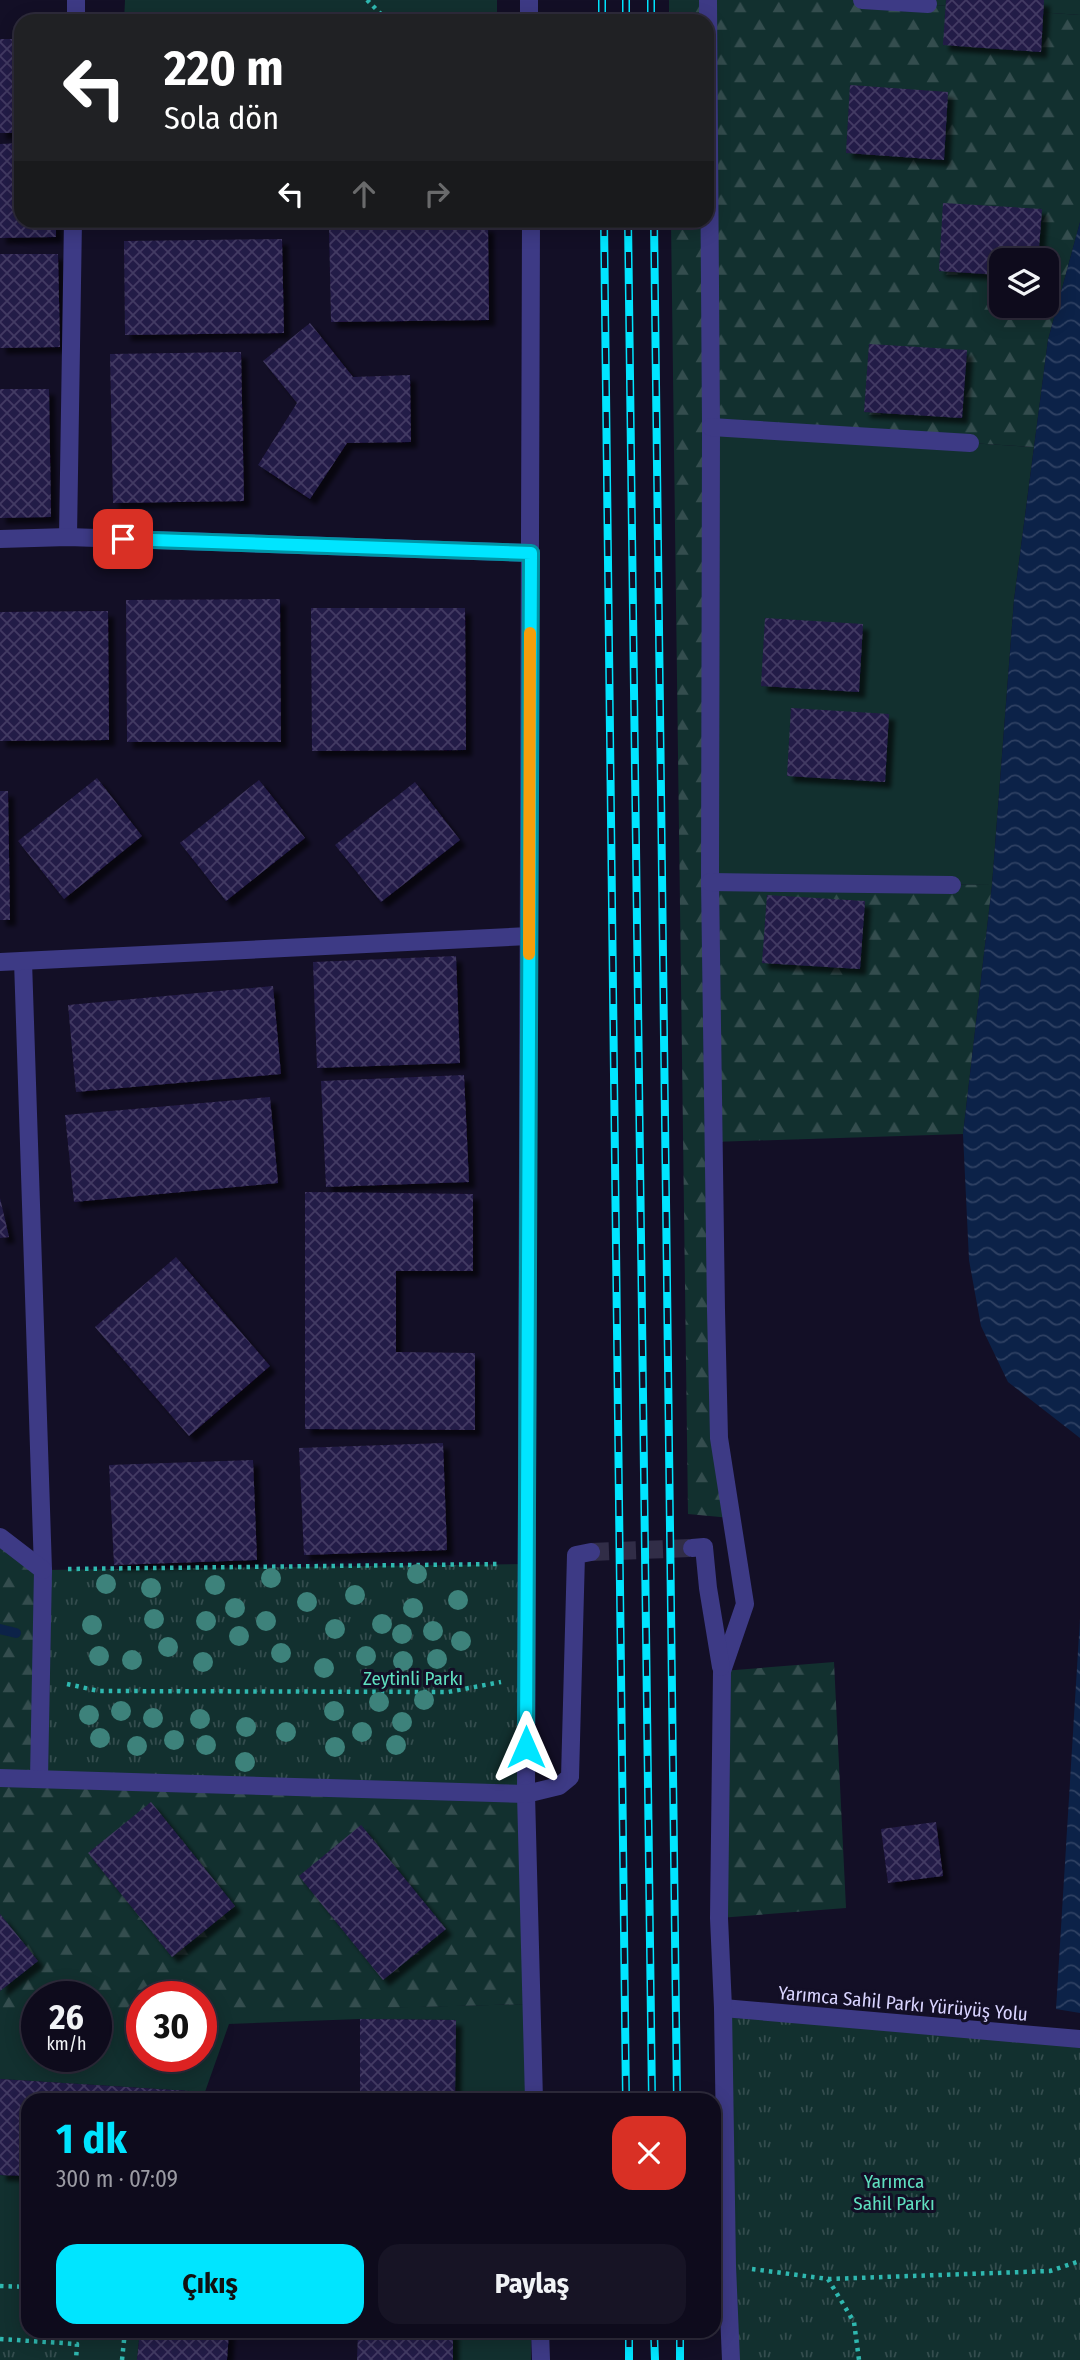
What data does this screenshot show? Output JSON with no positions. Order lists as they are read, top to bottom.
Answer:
{
  "streets": {
    "street": ["Yarımca Sahil Parkı Yürüyüş Yolu"]
  },
  "parks": ["Zeytinli Parkı", "Yarımca Sahil Parkı"],
  "page": {
    "turn": ["220 m", "Sola dön"],
    "speed": "26 km/h",
    "limit": "30",
    "heading": ["1 dk", "300 m · 07:09"],
    "buttons": ["Çıkış", "Paylaş"]
  }
}
